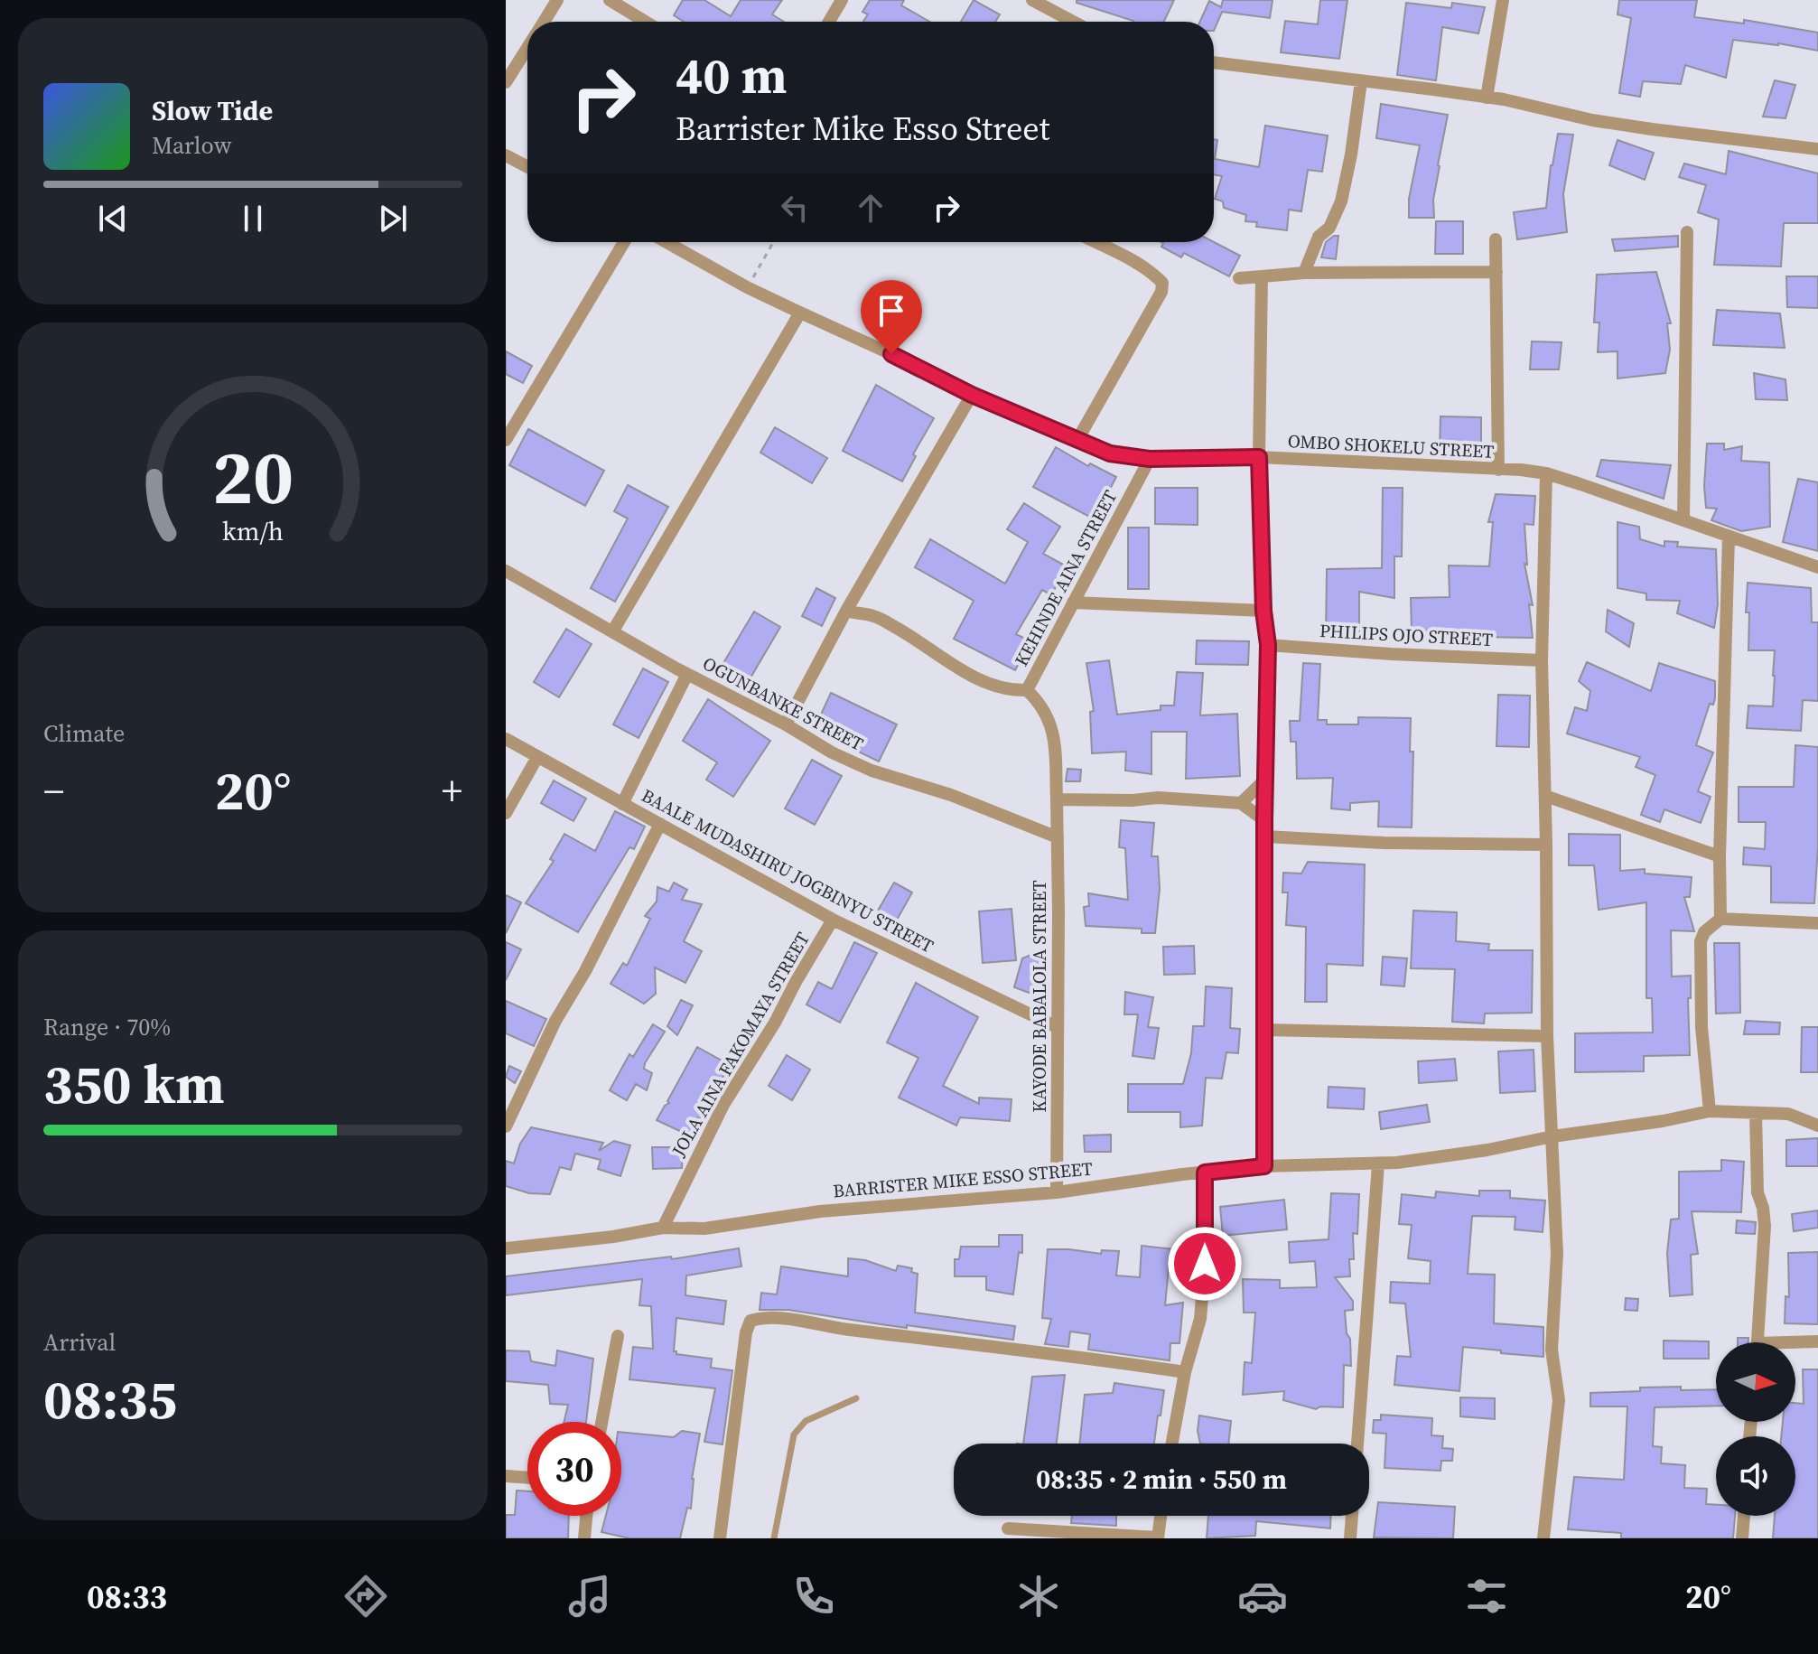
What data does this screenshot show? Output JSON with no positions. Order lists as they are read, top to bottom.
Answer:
{
  "streets": {
    "street": [
      "OMBO SHOKELU STREET",
      "KEHINDE AINA STREET",
      "PHILIPS OJO STREET",
      "OGUNBANKE STREET",
      "BAALE MUDASHIRU JOGBINYU STREET",
      "KAYODE BABALOLA STREET",
      "JOLA AINA FAKOMAYA STREET",
      "BARRISTER MIKE ESSO STREET"
    ]
  },
  "crossings": [
    ["OMBO SHOKELU STREET", "KEHINDE AINA STREET"],
    ["KEHINDE AINA STREET", "KAYODE BABALOLA STREET"],
    ["OGUNBANKE STREET", "KAYODE BABALOLA STREET"],
    ["BAALE MUDASHIRU JOGBINYU STREET", "KAYODE BABALOLA STREET"],
    ["BAALE MUDASHIRU JOGBINYU STREET", "JOLA AINA FAKOMAYA STREET"],
    ["KAYODE BABALOLA STREET", "BARRISTER MIKE ESSO STREET"],
    ["JOLA AINA FAKOMAYA STREET", "BARRISTER MIKE ESSO STREET"]
  ],
  "north": "right",
  "page": {
    "turn": ["40 m", "Barrister Mike Esso Street"],
    "song": ["Slow Tide", "Marlow"],
    "tile": [
      "Climate",
      ["Range · 70%", "350 km"],
      ["Arrival", "08:35"]
    ],
    "heat": ["−", "20°", "+"],
    "limit": "30",
    "trip": "08:35 · 2 min · 550 m",
    "tabs": ["08:33", "20°"],
    "gauge": ["20", "km/h"]
  }
}
